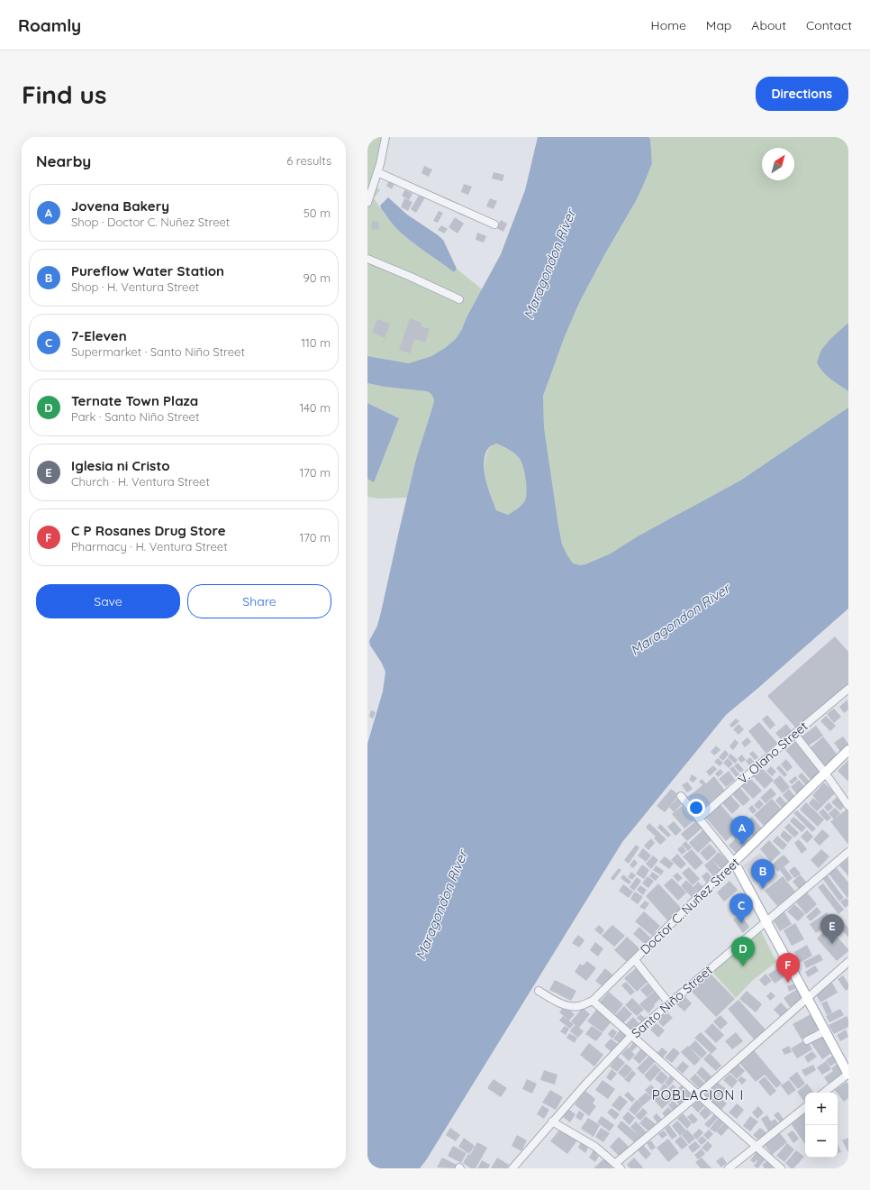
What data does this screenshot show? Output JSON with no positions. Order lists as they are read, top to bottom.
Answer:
{
  "streets": {
    "main road": ["Doctor C. Nuñez Street"],
    "street": ["V. Olano Street", "Santo Niño Street"]
  },
  "districts": ["POBLACION I"],
  "water": ["Maragondon River"],
  "north": "top right",
  "page": {
    "header": "Roamly",
    "nav": [
      "Home",
      "Map",
      "About",
      "Contact"
    ],
    "buttons": [
      "Directions",
      ["Save", "Share"]
    ],
    "title": "Find us",
    "heading": ["Nearby", "6 results"],
    "list": [
      {
        "mark": "A",
        "name": "Jovena Bakery",
        "note": "Shop · Doctor C. Nuñez Street",
        "value": "50 m"
      },
      {
        "mark": "B",
        "name": "Pureflow Water Station",
        "note": "Shop · H. Ventura Street",
        "value": "90 m"
      },
      {
        "mark": "C",
        "name": "7-Eleven",
        "note": "Supermarket · Santo Niño Street",
        "value": "110 m"
      },
      {
        "mark": "D",
        "name": "Ternate Town Plaza",
        "note": "Park · Santo Niño Street",
        "value": "140 m"
      },
      {
        "mark": "E",
        "name": "Iglesia ni Cristo",
        "note": "Church · H. Ventura Street",
        "value": "170 m"
      },
      {
        "mark": "F",
        "name": "C P Rosanes Drug Store",
        "note": "Pharmacy · H. Ventura Street",
        "value": "170 m"
      }
    ],
    "pins": [
      "A",
      "B",
      "C",
      "E",
      "D",
      "F"
    ],
    "map_buttons": ["+", "−"]
  }
}
